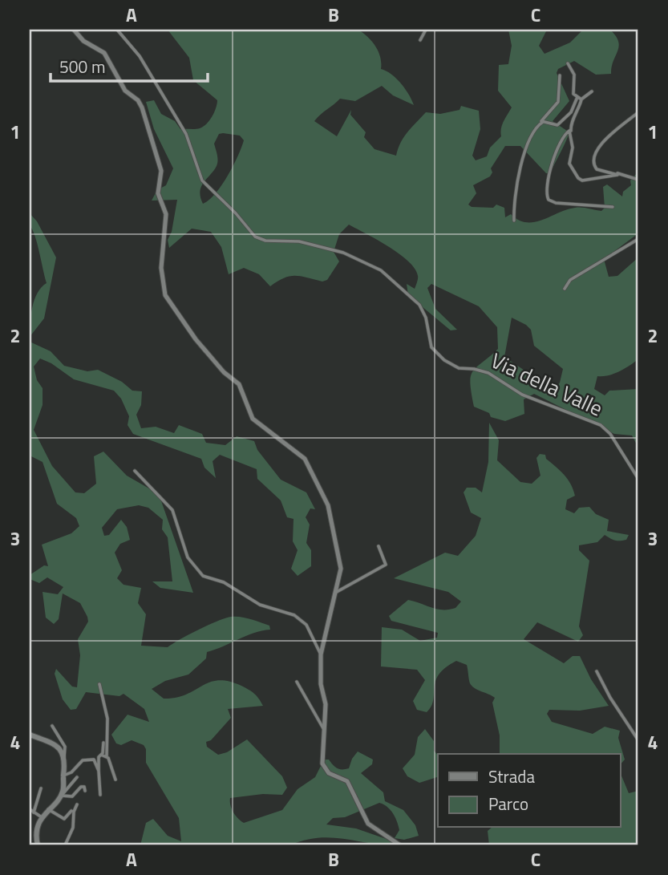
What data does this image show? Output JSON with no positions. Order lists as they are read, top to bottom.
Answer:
{
  "streets": {
    "street": ["Via della Valle"]
  },
  "legend": ["Strada", "Parco"],
  "scale_bar": "500 m",
  "grid": {
    "columns": ["A", "B", "C"],
    "rows": [
      "1",
      "2",
      "3",
      "4"
    ]
  }
}
